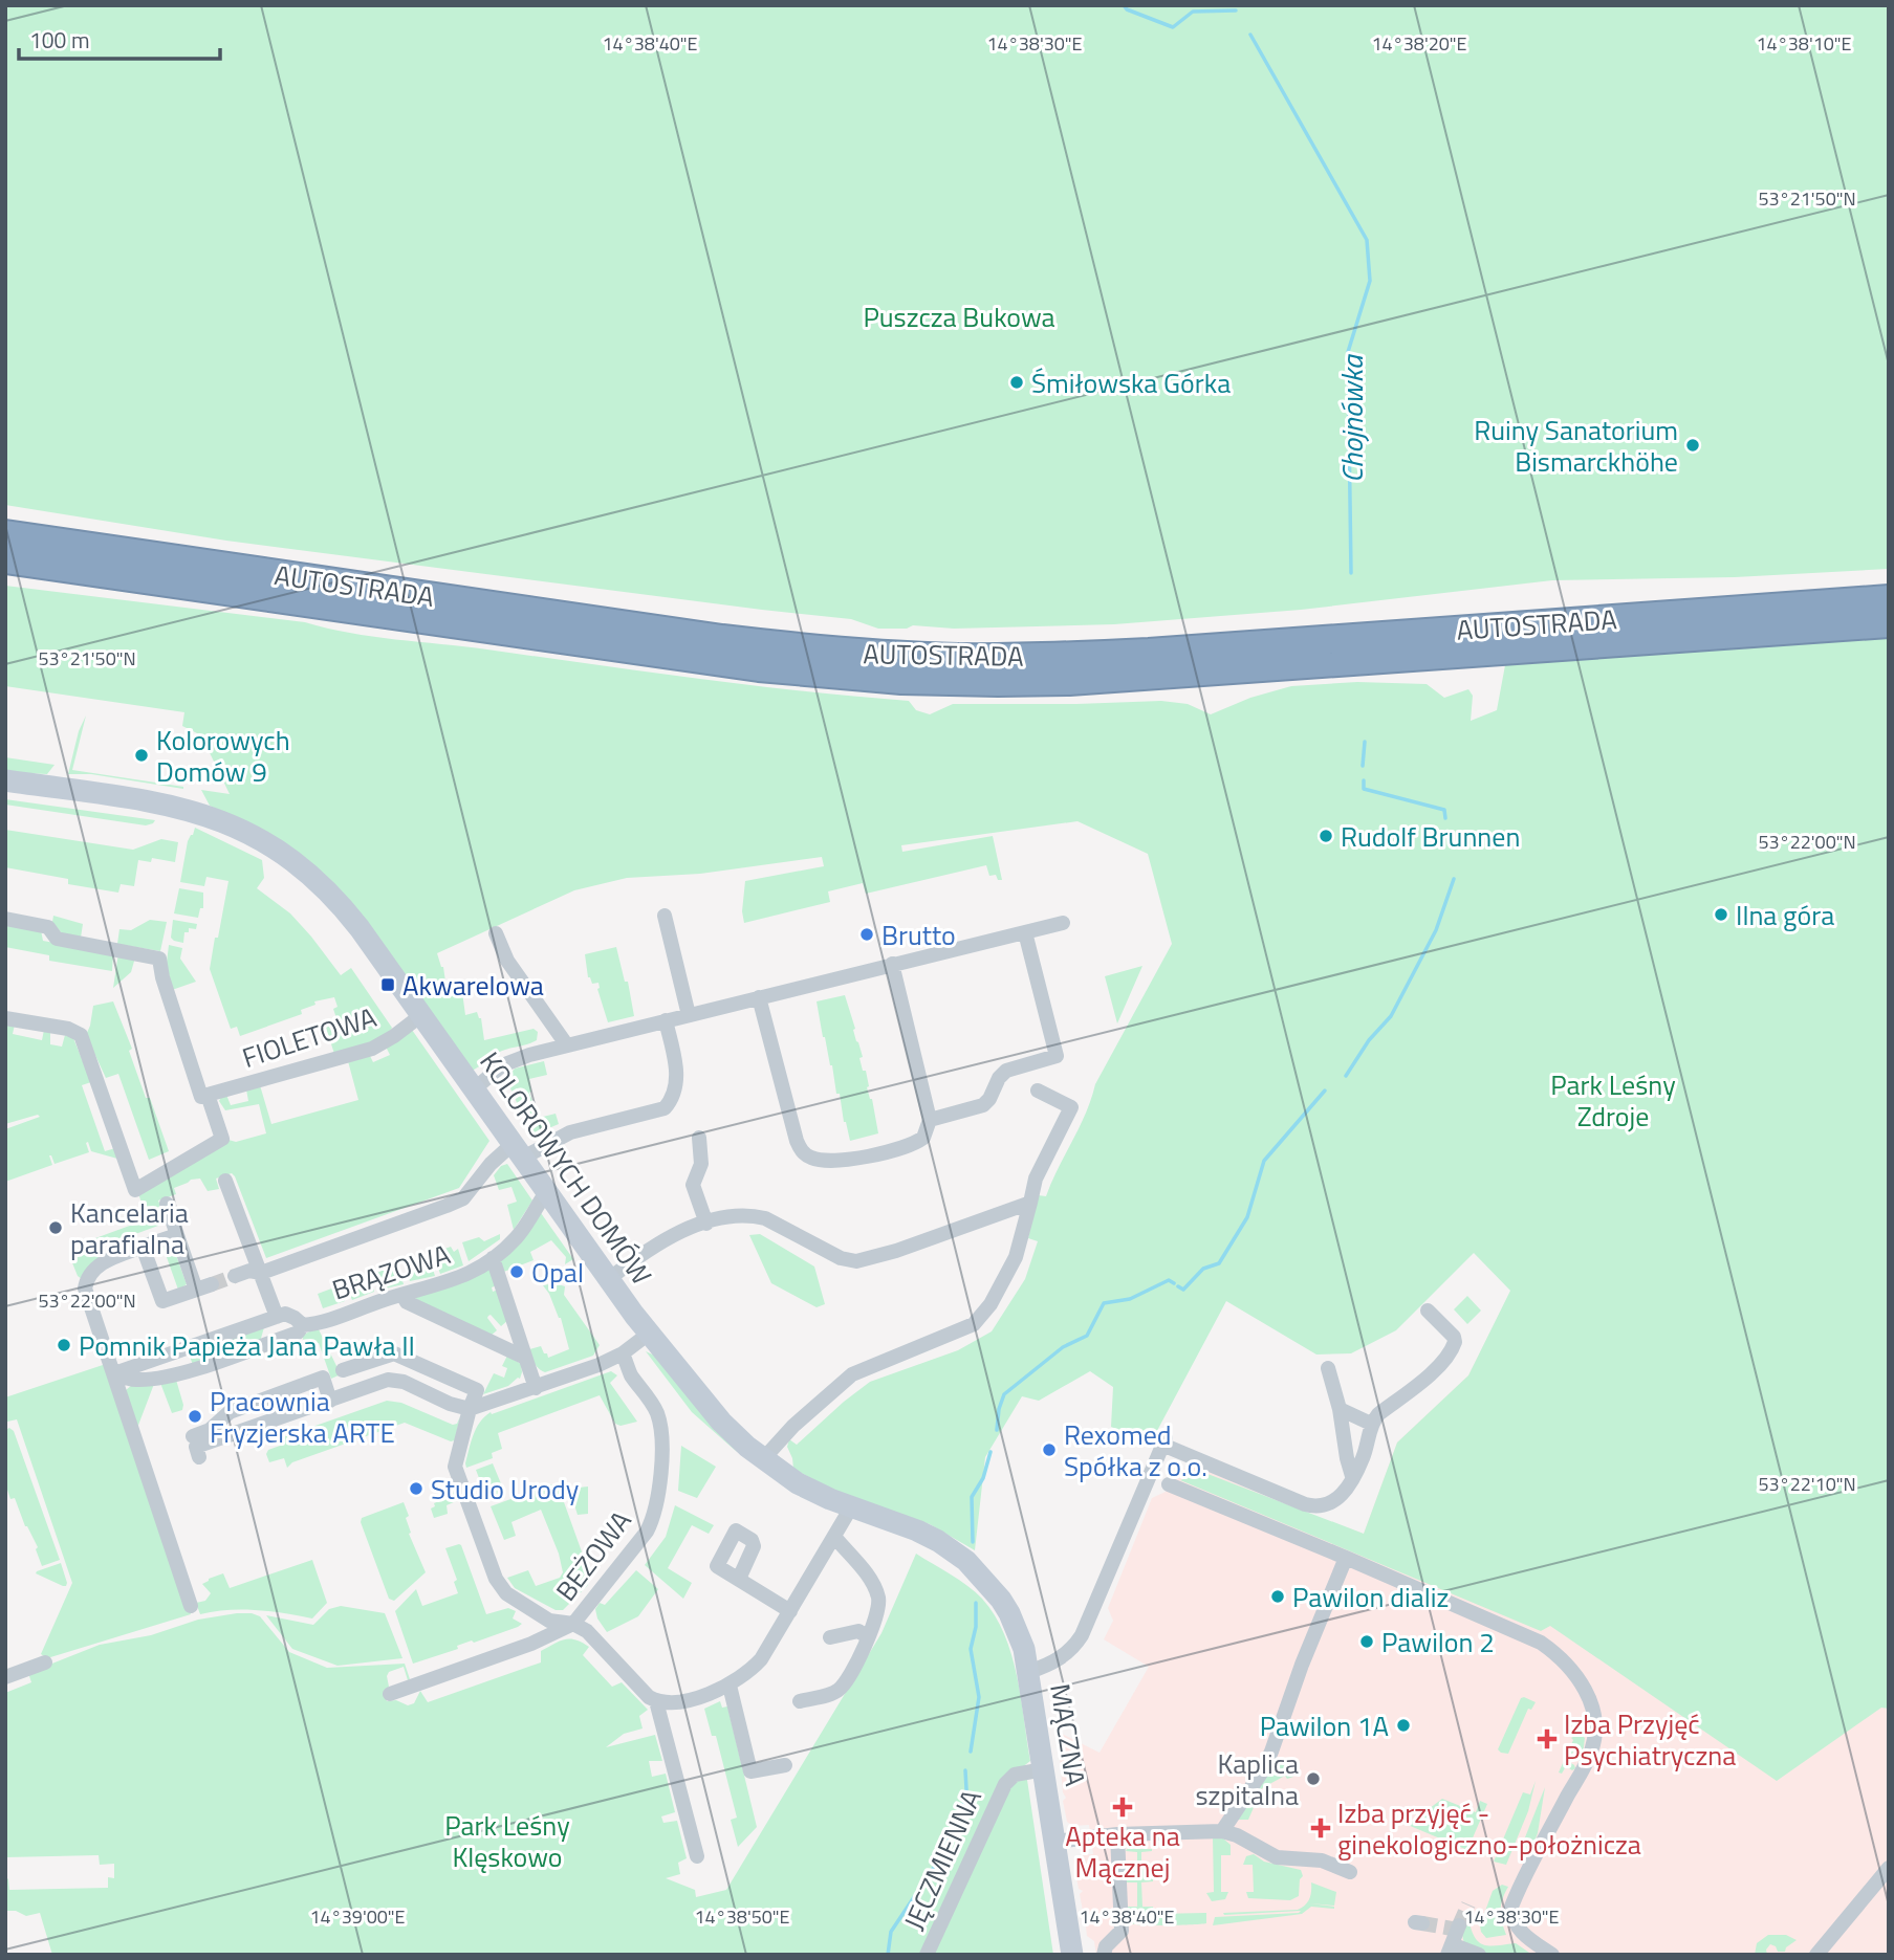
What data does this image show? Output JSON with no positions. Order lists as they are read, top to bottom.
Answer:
{
  "streets": {
    "highway": ["AUTOSTRADA"],
    "street": [
      "FIOLETOWA",
      "KOLOROWYCH DOMÓW",
      "BRĄZOWA",
      "BEŻOWA",
      "MĄCZNA",
      "JĘCZMIENNA"
    ]
  },
  "crossings": [
    ["FIOLETOWA", "KOLOROWYCH DOMÓW"],
    ["KOLOROWYCH DOMÓW", "BRĄZOWA"],
    ["KOLOROWYCH DOMÓW", "MĄCZNA"],
    ["MĄCZNA", "JĘCZMIENNA"]
  ],
  "water": ["Chojnówka"],
  "parks": ["Puszcza Bukowa", "Park Leśny Zdroje", "Park Leśny Klęskowo"],
  "places": {
    "other": [
      "Śmiłowska Górka",
      "Ruiny Sanatorium Bismarckhöhe",
      "Kolorowych Domów 9",
      "Rudolf Brunnen",
      "Ilna góra",
      "Brutto",
      "Kancelaria parafialna",
      "Opal",
      "Pomnik Papieża Jana Pawła II",
      "Pracownia Fryzjerska ARTE",
      "Rexomed Spółka z o.o.",
      "Studio Urody",
      "Pawilon dializ",
      "Pawilon 2",
      "Pawilon 1A",
      "Kaplica szpitalna"
    ],
    "transit": ["Akwarelowa"],
    "health": ["Izba Przyjęć Psychiatryczna", "Apteka na Mącznej", "Izba przyjęć - ginekologiczno-położnicza"]
  },
  "scale_bar": "100 m",
  "coordinates": [
    "14°38'10\"E",
    "14°38'40\"E",
    "14°38'30\"E",
    "14°38'20\"E",
    "53°21'50\"N",
    "53°22'00\"N",
    "53°22'10\"N",
    "14°39'00\"E",
    "14°38'50\"E"
  ]
}
